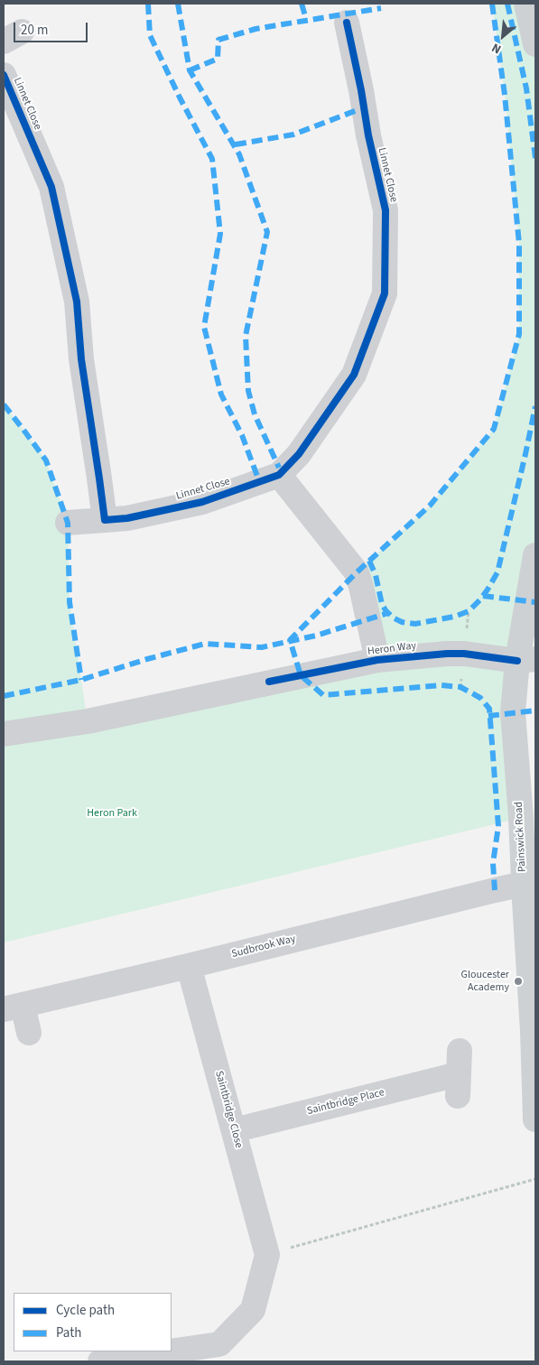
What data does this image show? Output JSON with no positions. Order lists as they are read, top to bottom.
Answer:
{
  "streets": {
    "main road": ["Painswick Road"],
    "street": [
      "Linnet Close",
      "Heron Way",
      "Sudbrook Way",
      "Saintbridge Place",
      "Saintbridge Close"
    ]
  },
  "crossings": [
    ["Heron Way", "Painswick Road"],
    ["Painswick Road", "Sudbrook Way"],
    ["Sudbrook Way", "Saintbridge Close"],
    ["Saintbridge Place", "Saintbridge Close"]
  ],
  "parks": ["Heron Park"],
  "places": ["Gloucester Academy"],
  "legend": ["Cycle path", "Path"],
  "scale_bar": "20 m",
  "north": "bottom left"
}
